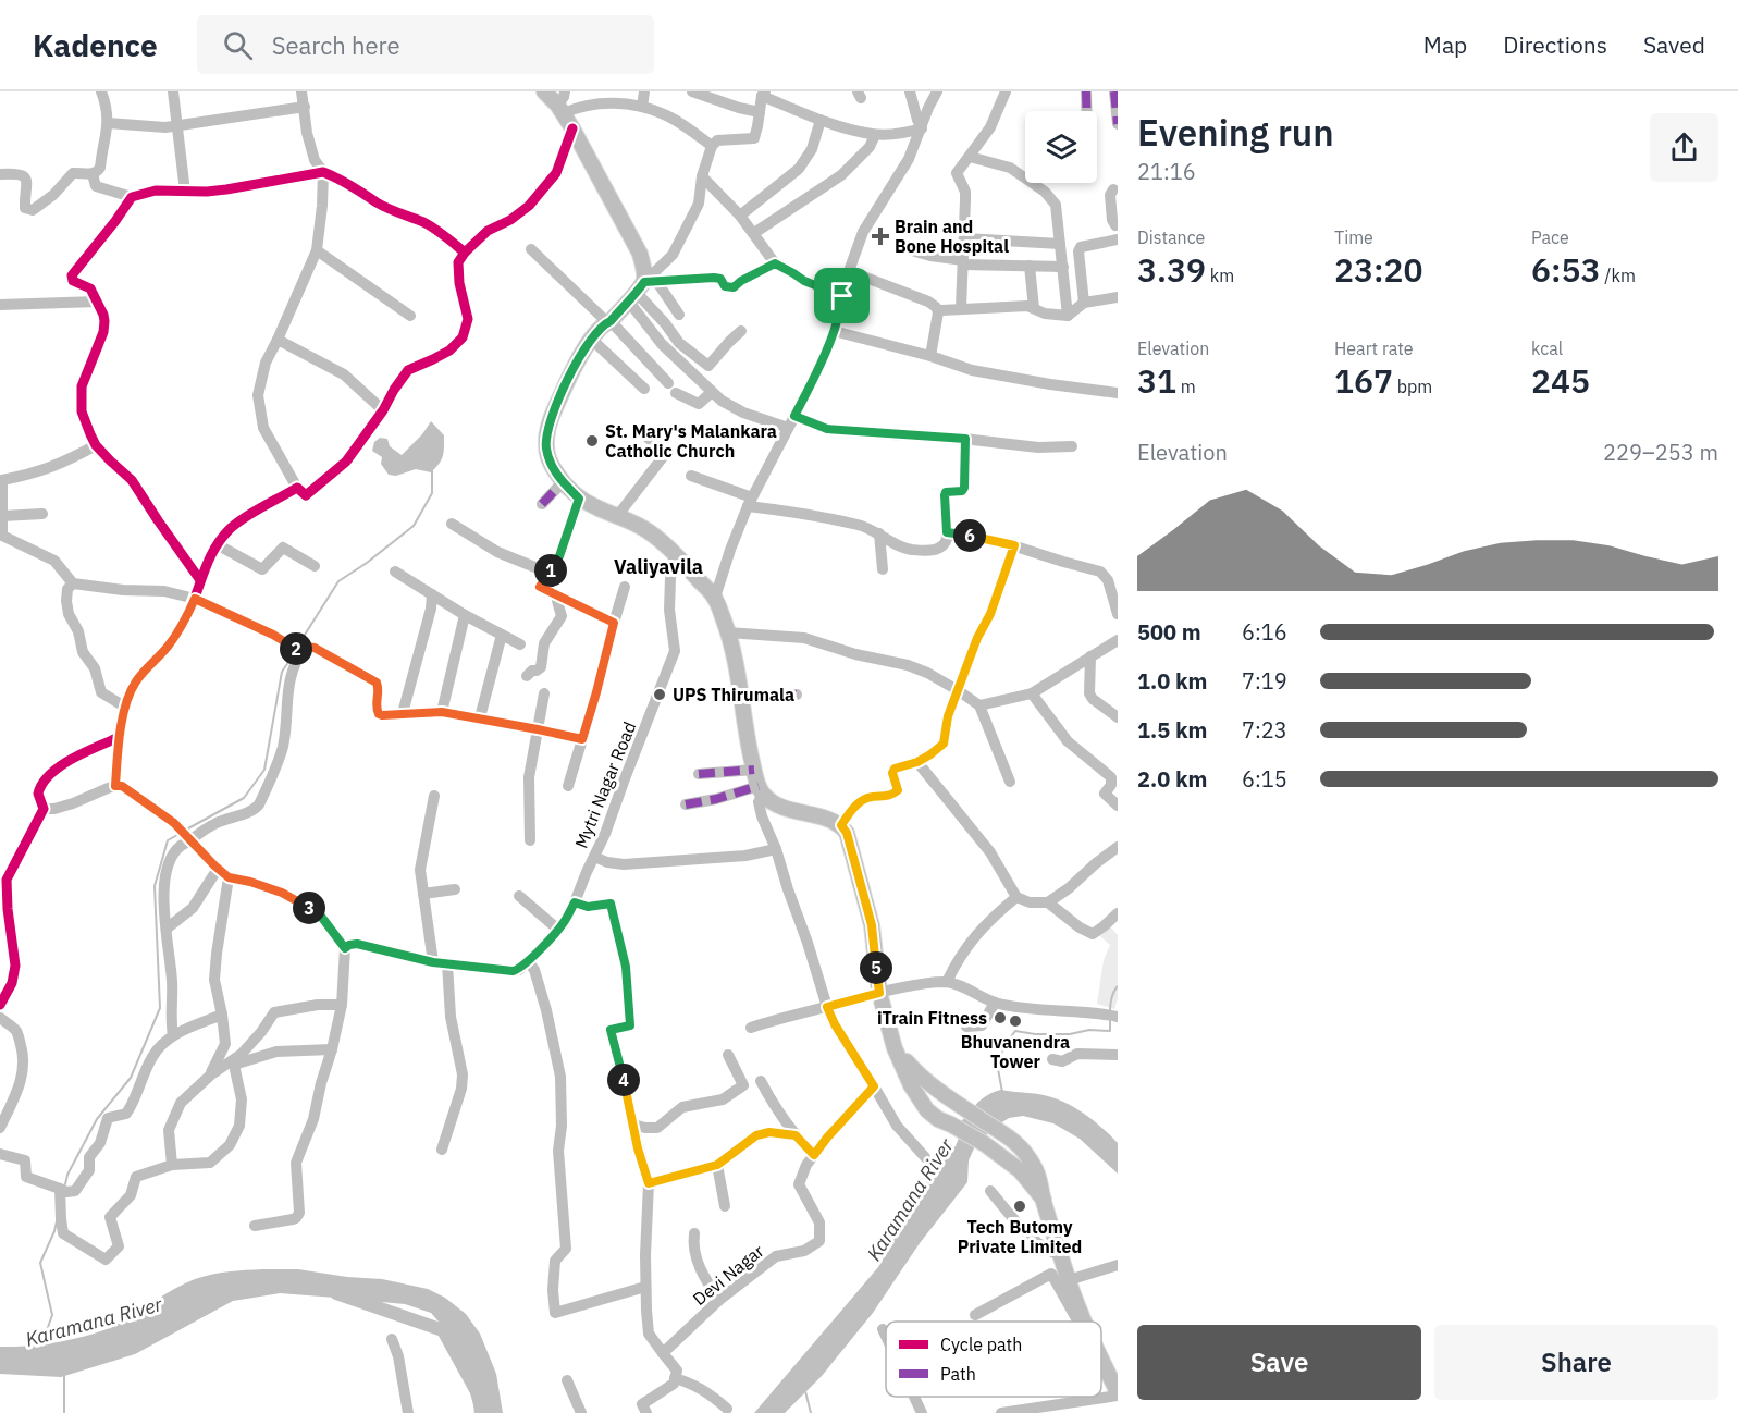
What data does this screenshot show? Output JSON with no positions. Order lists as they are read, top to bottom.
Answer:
{
  "streets": {
    "street": ["Mytri Nagar Road", "Devi Nagar"]
  },
  "districts": ["Valiyavila"],
  "water": ["Karamana River"],
  "places": {
    "health": ["Brain and Bone Hospital"],
    "other": [
      "St. Mary's Malankara Catholic Church",
      "UPS Thirumala",
      "iTrain Fitness",
      "Bhuvanendra Tower",
      "Tech Butomy Private Limited"
    ]
  },
  "legend": ["Cycle path", "Path"],
  "page": {
    "header": "Kadence",
    "search": "Search here",
    "nav": ["Map", "Directions", "Saved"],
    "heading": ["Evening run", "21:16"],
    "stats": [
      ["Distance", "3.39 km"],
      ["Time", "23:20"],
      ["Pace", "6:53 /km"],
      ["Elevation", "31 m"],
      ["Heart rate", "167 bpm"],
      ["kcal", "245"]
    ],
    "chart": ["Elevation", "229–253 m"],
    "pins": [
      "6",
      "1",
      "2",
      "3",
      "5",
      "4"
    ],
    "list": [
      {
        "name": "500 m",
        "note": "6:16"
      },
      {
        "name": "1.0 km",
        "note": "7:19"
      },
      {
        "name": "1.5 km",
        "note": "7:23"
      },
      {
        "name": "2.0 km",
        "note": "6:15"
      }
    ],
    "buttons": ["Save", "Share"]
  }
}
